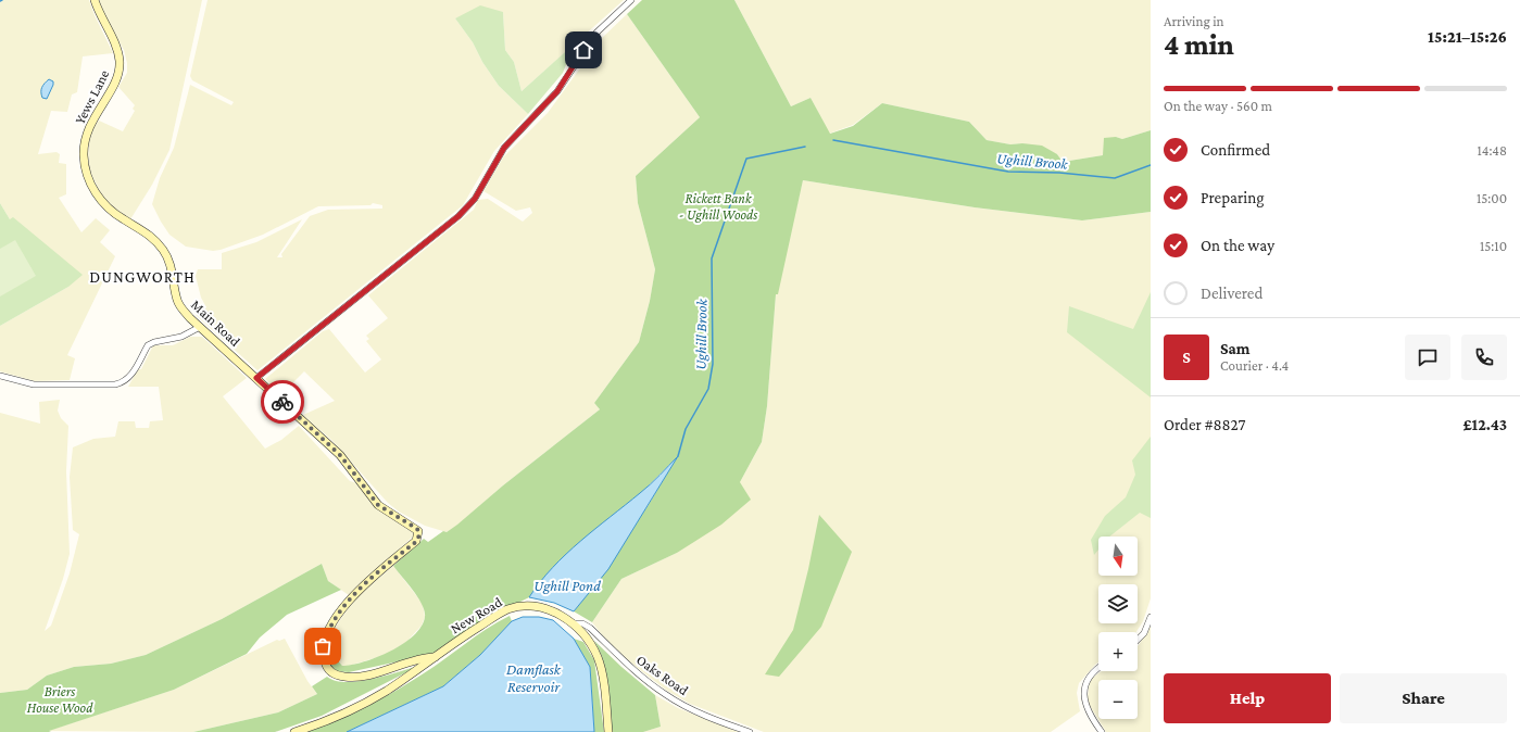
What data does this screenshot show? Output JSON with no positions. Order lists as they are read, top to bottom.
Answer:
{
  "streets": {
    "main road": ["Yews Lane", "Main Road", "New Road"],
    "street": ["Oaks Road"]
  },
  "crossings": [
    ["Yews Lane", "Main Road"],
    ["Main Road", "New Road"],
    ["New Road", "Oaks Road"]
  ],
  "districts": ["DUNGWORTH"],
  "water": ["Ughill Brook", "Ughill Pond", "Damflask Reservoir"],
  "parks": ["Rickett Bank - Ughill Woods", "Briers House Wood"],
  "north": "bottom",
  "page": {
    "heading": ["4 min", "Arriving in", "15:21–15:26"],
    "panel": [
      "Sam",
      "Courier · 4.4",
      "Order #8827",
      "£12.43"
    ],
    "bar": "On the way · 560 m",
    "list": [
      ["Confirmed", "14:48"],
      ["Preparing", "15:00"],
      ["On the way", "15:10"],
      "Delivered"
    ],
    "round": "S",
    "map_buttons": ["+", "−"],
    "buttons": ["Help", "Share"]
  }
}
